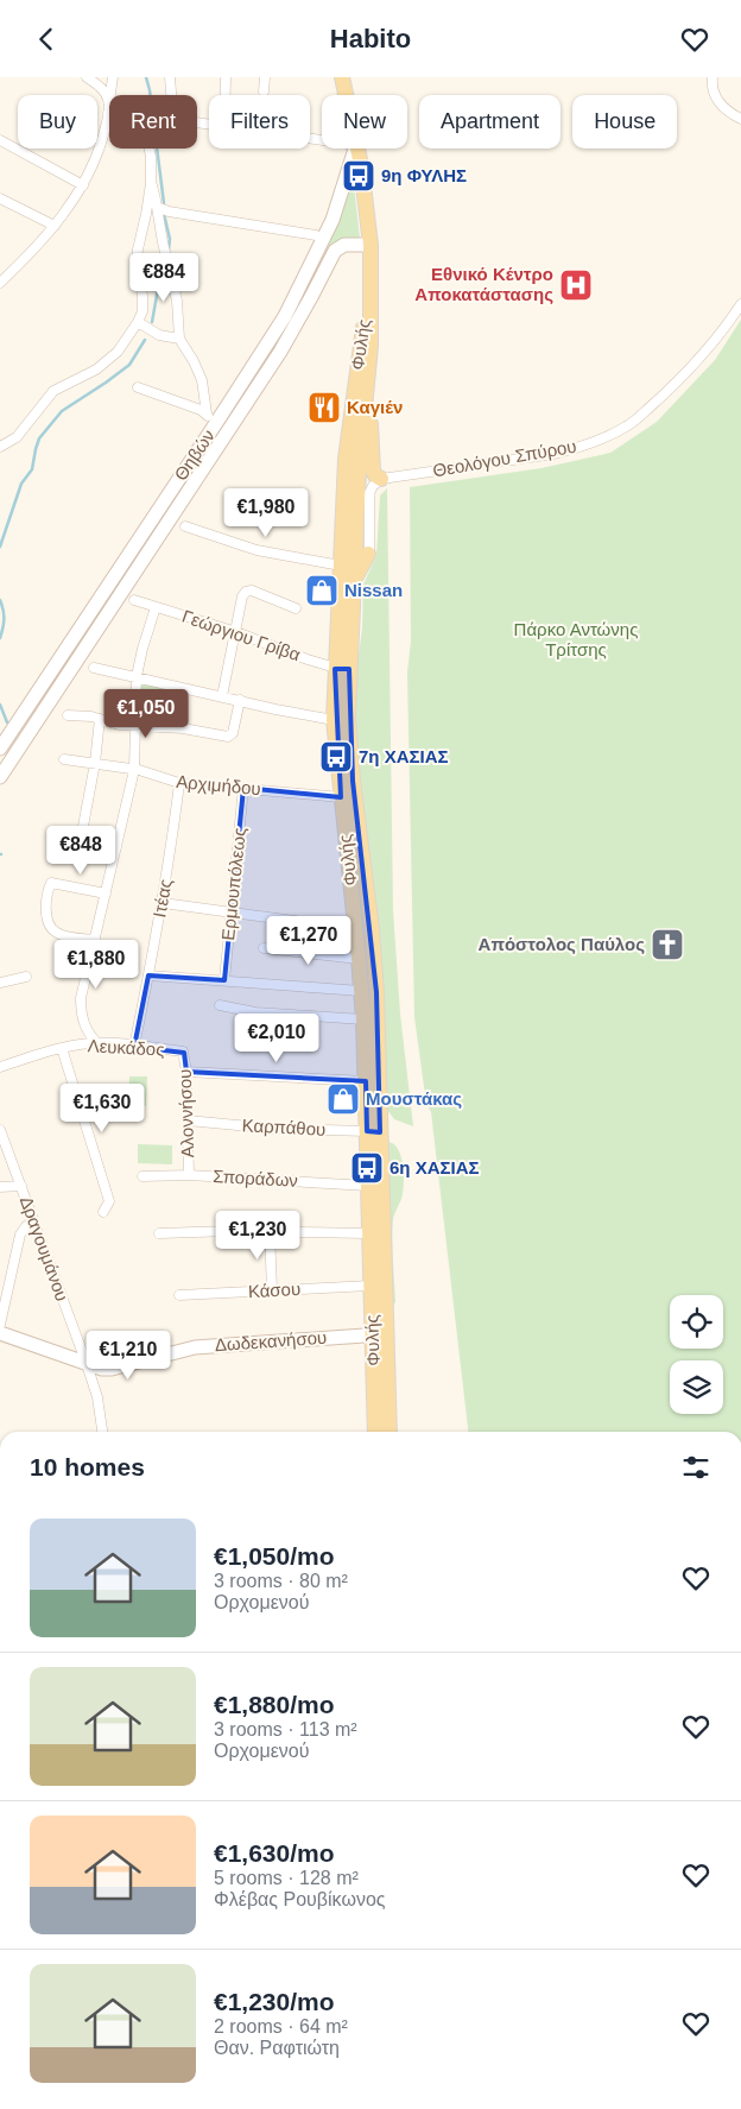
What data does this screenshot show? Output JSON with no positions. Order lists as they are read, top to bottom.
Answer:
{
  "streets": {
    "main road": ["Φυλής", "Θηβών", "Δωδεκανήσου"],
    "street": [
      "Θεολόγου Σπύρου",
      "Γεώργιου Γρίβα",
      "Αρχιμήδου",
      "Ερμουπόλεως",
      "Ιτέας",
      "Λευκάδος",
      "Αλοννήσου",
      "Καρπάθου",
      "Σποράδων",
      "Δραγουμάνου",
      "Κάσου"
    ]
  },
  "crossings": [
    ["Φυλής", "Θηβών"],
    ["Φυλής", "Γεώργιου Γρίβα"],
    ["Φυλής", "Αρχιμήδου"],
    ["Φυλής", "Καρπάθου"],
    ["Φυλής", "Σποράδων"],
    ["Φυλής", "Κάσου"],
    ["Φυλής", "Δωδεκανήσου"],
    ["Αρχιμήδου", "Ερμουπόλεως"],
    ["Αρχιμήδου", "Ιτέας"],
    ["Ιτέας", "Λευκάδος"],
    ["Λευκάδος", "Αλοννήσου"],
    ["Αλοννήσου", "Καρπάθου"],
    ["Αλοννήσου", "Σποράδων"],
    ["Δραγουμάνου", "Δωδεκανήσου"]
  ],
  "parks": ["Πάρκο Αντώνης Τρίτσης"],
  "places": {
    "bus stop": ["9η ΦΥΛΗΣ", "7η ΧΑΣΙΑΣ", "6η ΧΑΣΙΑΣ"],
    "hospital": ["Εθνικό Κέντρο Αποκατάστασης"],
    "restaurant": ["Καγιέν"],
    "shop": ["Nissan", "Μουστάκας"],
    "church": ["Απόστολος Παύλος"]
  },
  "page": {
    "header": "Habito",
    "chip": [
      "Buy",
      "Rent",
      "Filters",
      "New",
      "Apartment",
      "House"
    ],
    "price": [
      "€884",
      "€1,980",
      "€1,050",
      "€848",
      "€1,270",
      "€1,880",
      "€2,010",
      "€1,630",
      "€1,230",
      "€1,210"
    ],
    "heading": "10 homes",
    "list": [
      {
        "name": "€1,050/mo",
        "note": "3 rooms · 80 m² · Ορχομενού"
      },
      {
        "name": "€1,880/mo",
        "note": "3 rooms · 113 m² · Ορχομενού"
      },
      {
        "name": "€1,630/mo",
        "note": "5 rooms · 128 m² · Φλέβας Ρουβίκωνος"
      },
      {
        "name": "€1,230/mo",
        "note": "2 rooms · 64 m² · Θαν. Ραφτιώτη"
      }
    ]
  }
}
